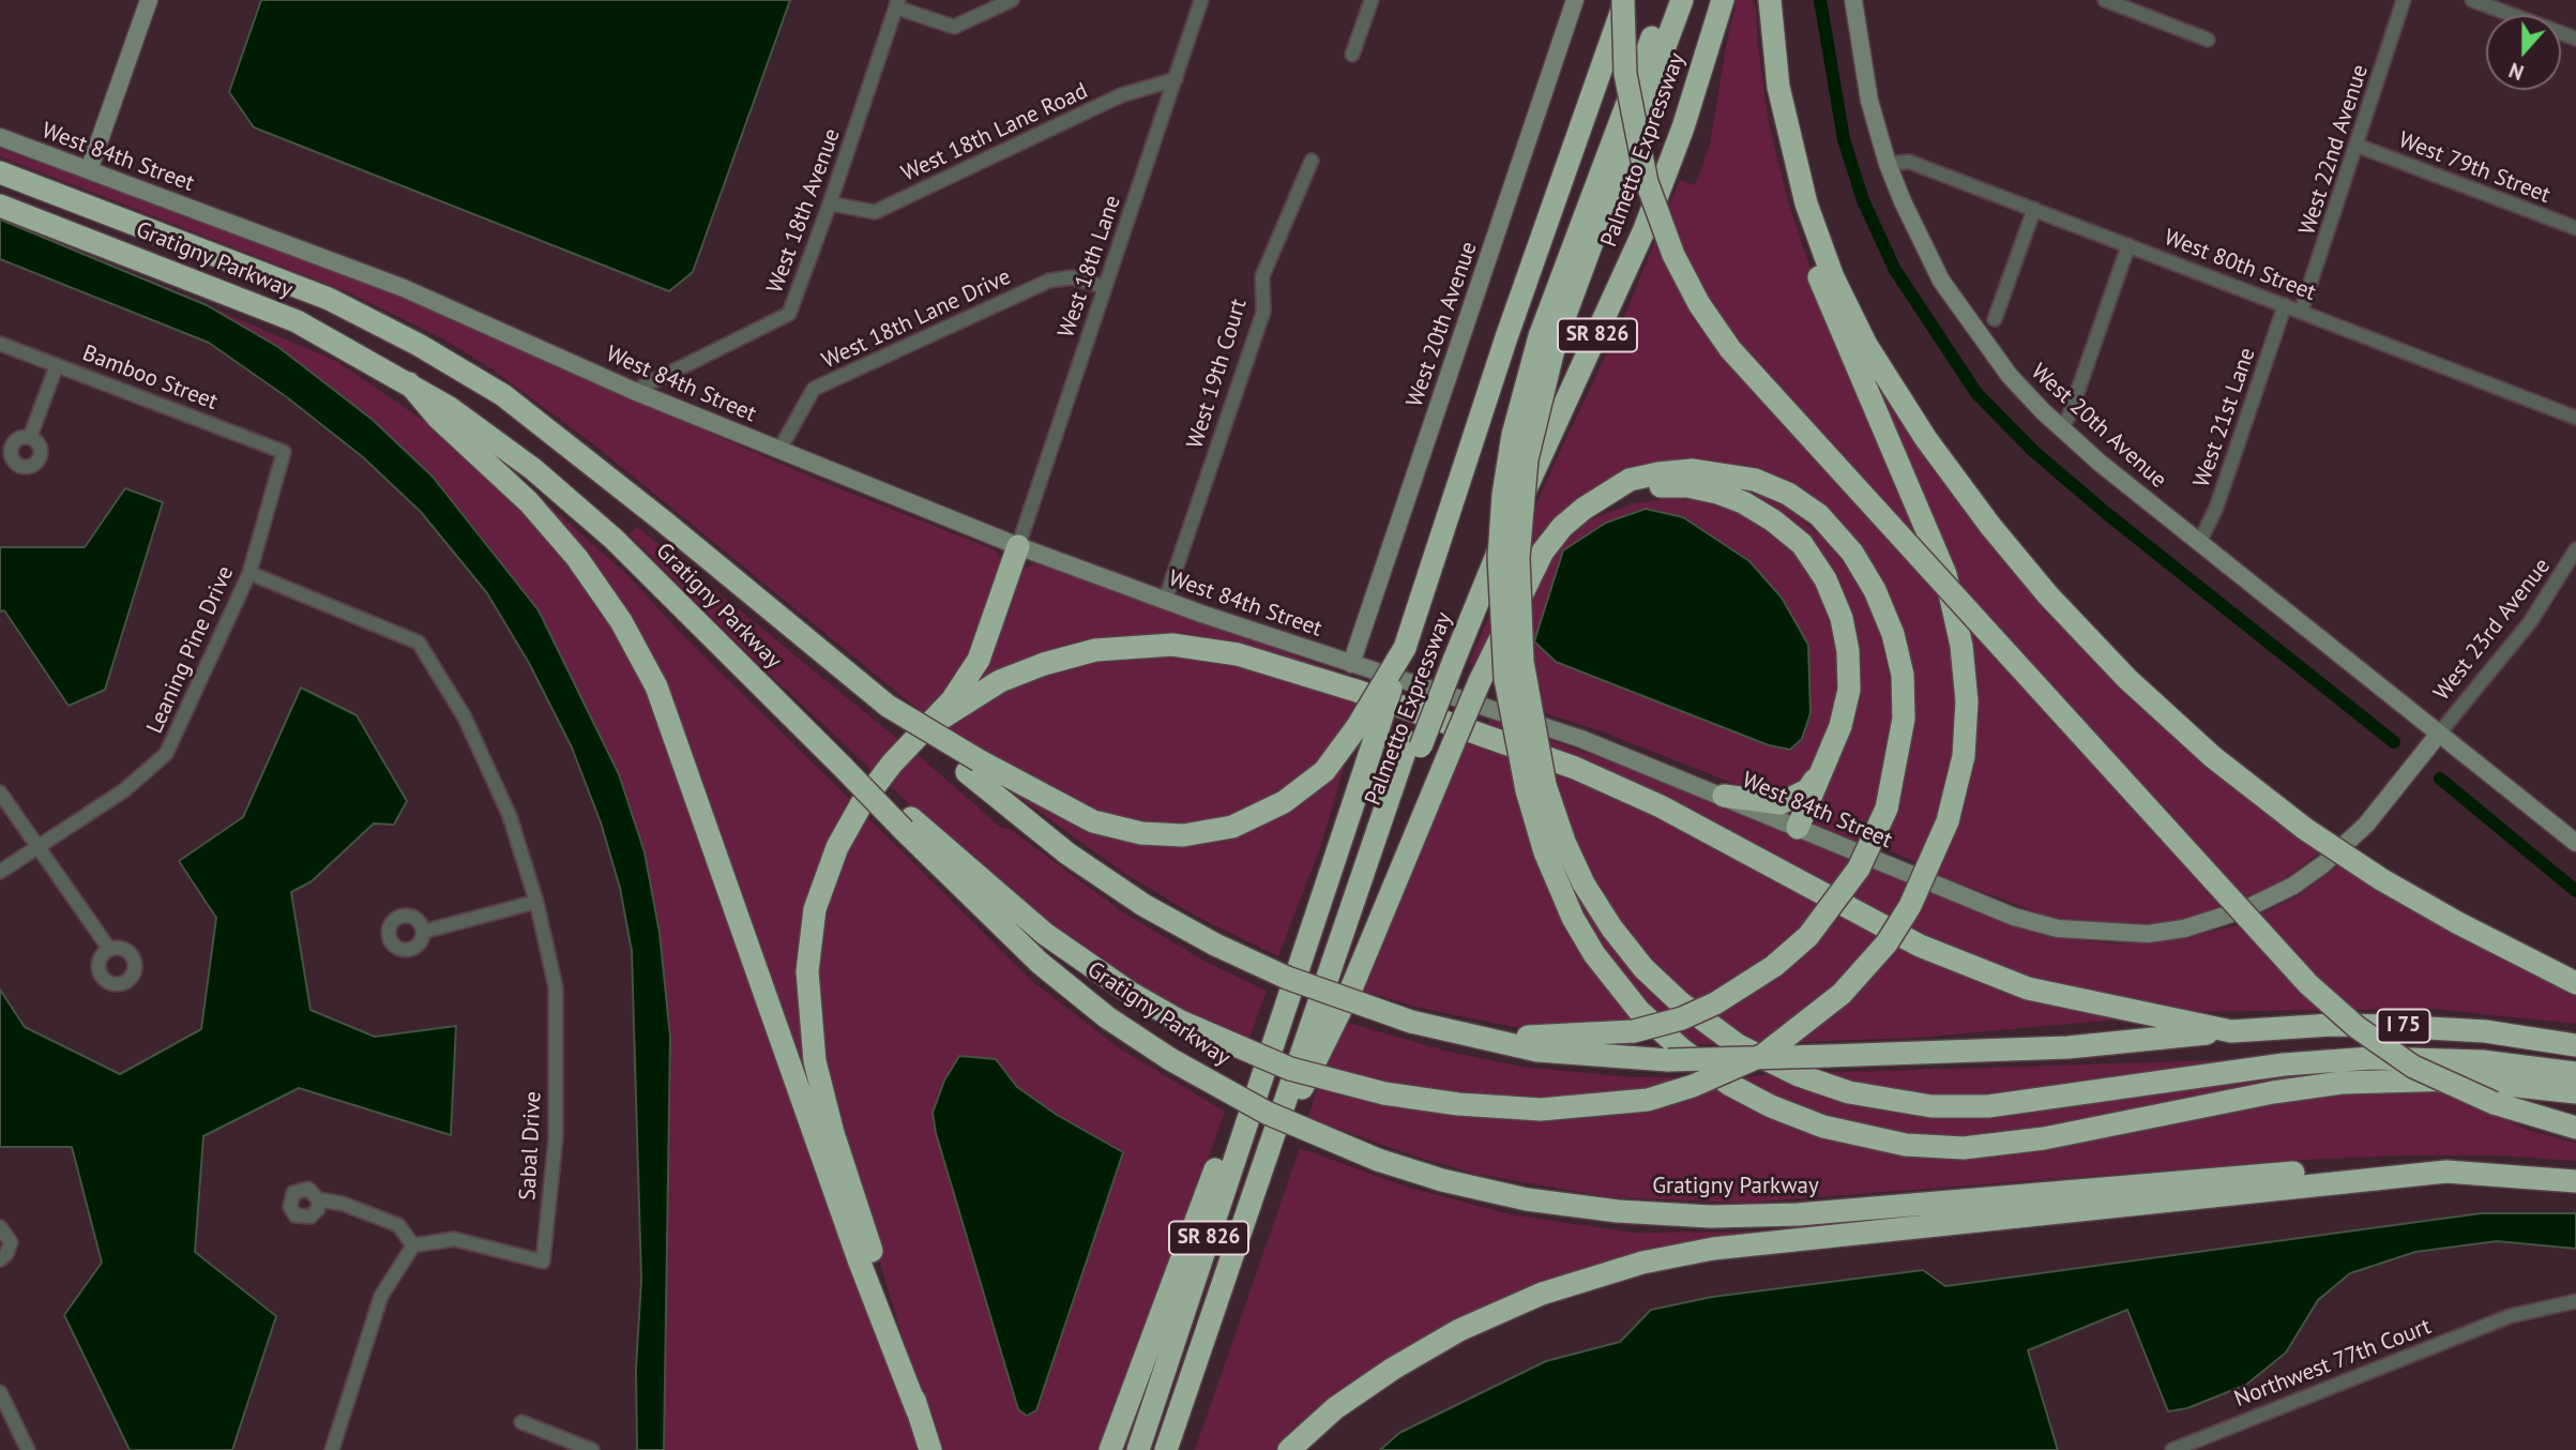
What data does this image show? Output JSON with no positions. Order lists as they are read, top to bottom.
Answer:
{
  "streets": {
    "highway": [
      "Palmetto Expressway",
      "Gratigny Parkway",
      "SR 826",
      "I 75"
    ],
    "street": [
      "West 18th Lane Road",
      "West 22nd Avenue",
      "West 84th Street",
      "West 79th Street",
      "West 18th Avenue",
      "West 80th Street",
      "West 18th Lane",
      "West 18th Lane Drive",
      "West 20th Avenue",
      "West 19th Court",
      "Bamboo Street",
      "West 21st Lane",
      "West 23rd Avenue",
      "Leaning Pine Drive",
      "Sabal Drive",
      "Northwest 77th Court"
    ]
  },
  "crossings": [
    ["West 18th Lane Road", "West 18th Avenue"],
    ["West 18th Lane Road", "West 18th Lane"],
    ["West 22nd Avenue", "West 79th Street"],
    ["West 22nd Avenue", "West 80th Street"],
    ["West 84th Street", "West 18th Avenue"],
    ["West 84th Street", "West 18th Lane"],
    ["West 84th Street", "West 18th Lane Drive"],
    ["West 84th Street", "West 20th Avenue"],
    ["West 84th Street", "West 19th Court"],
    ["West 84th Street", "West 23rd Avenue"],
    ["Gratigny Parkway", "I 75"],
    ["West 80th Street", "West 20th Avenue"],
    ["West 80th Street", "West 21st Lane"],
    ["West 18th Lane", "West 18th Lane Drive"],
    ["West 20th Avenue", "West 21st Lane"],
    ["Bamboo Street", "Leaning Pine Drive"],
    ["Leaning Pine Drive", "Sabal Drive"]
  ],
  "north": "bottom"
}
